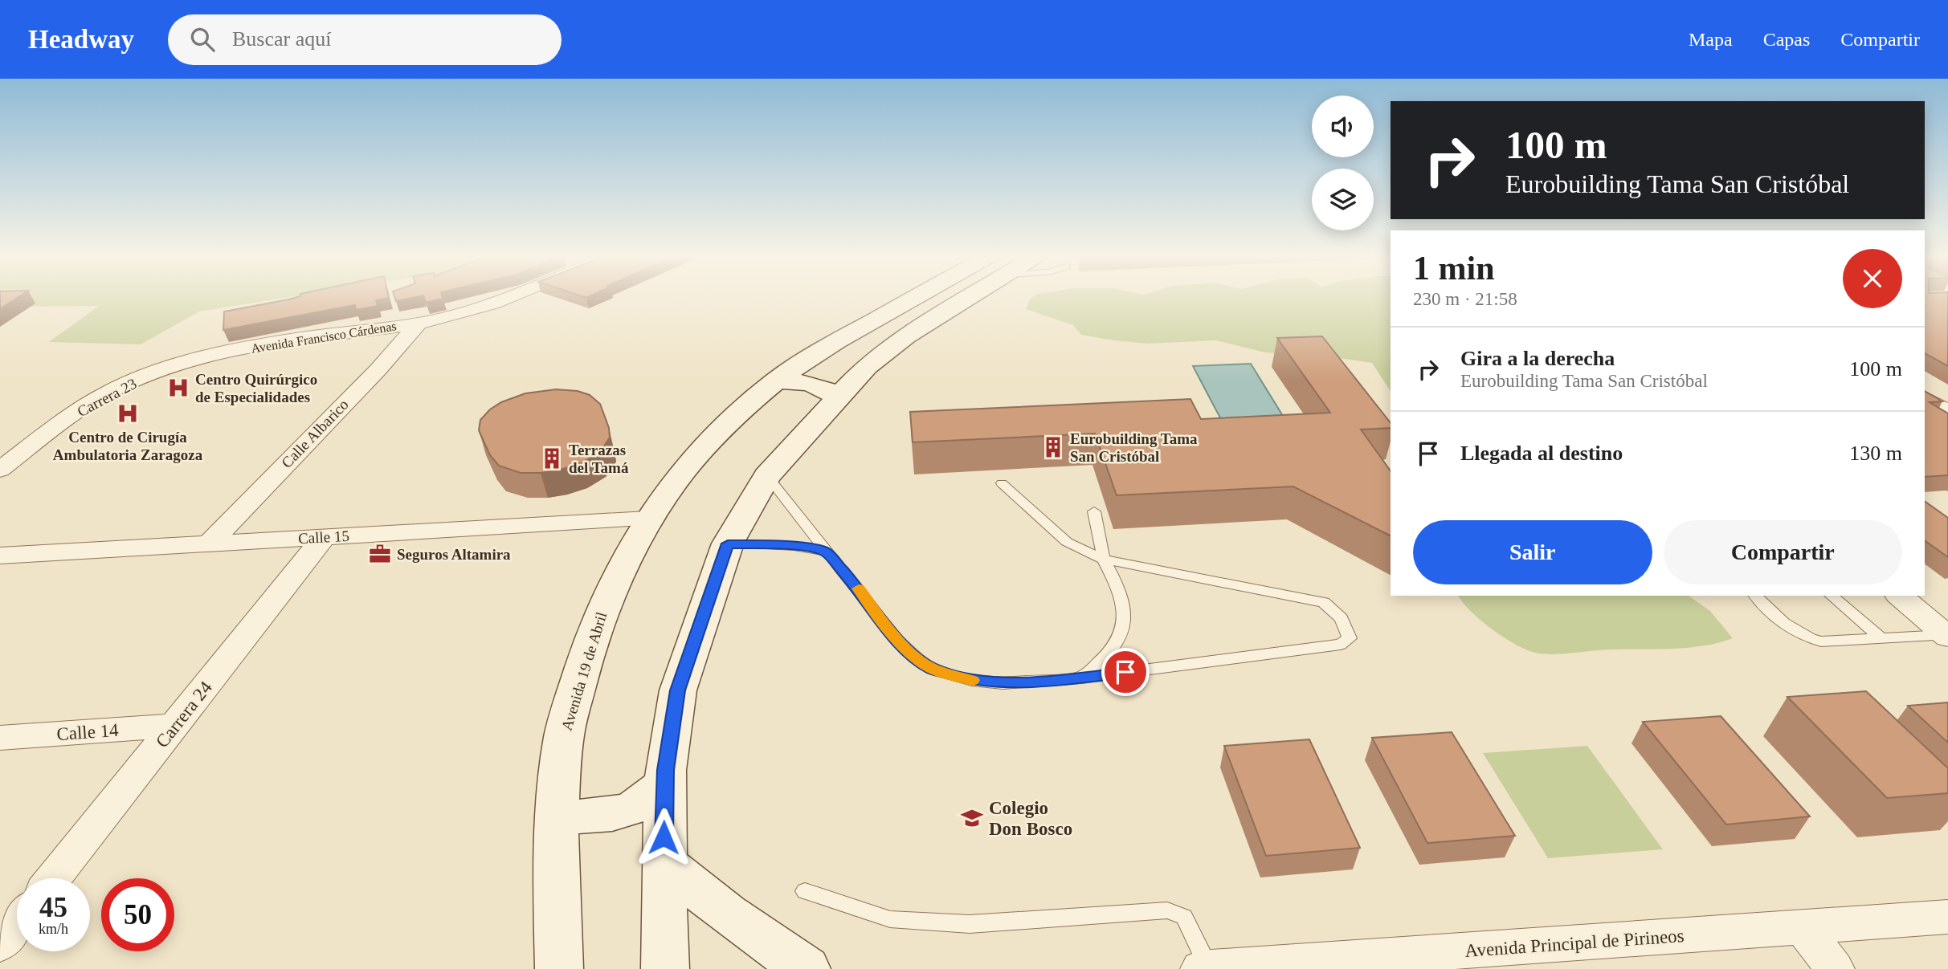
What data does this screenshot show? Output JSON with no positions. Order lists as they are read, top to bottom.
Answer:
{
  "streets": {
    "main road": ["Avenida 19 de Abril"],
    "street": [
      "Avenida Francisco Cárdenas",
      "Carrera 23",
      "Calle Albarico",
      "Calle 15",
      "Carrera 24",
      "Calle 14",
      "Avenida Principal de Pirineos"
    ]
  },
  "crossings": [
    ["Avenida Francisco Cárdenas", "Carrera 23"],
    ["Avenida Francisco Cárdenas", "Calle Albarico"],
    ["Calle Albarico", "Calle 15"],
    ["Calle 15", "Avenida 19 de Abril"],
    ["Calle 15", "Carrera 24"],
    ["Carrera 24", "Calle 14"]
  ],
  "places": {
    "hospital": ["Centro Quirúrgico de Especialidades", "Centro de Cirugía Ambulatoria Zaragoza"],
    "building": ["Eurobuilding Tama San Cristóbal", "Terrazas del Tamá"],
    "office": ["Seguros Altamira"],
    "school or university": ["Colegio Don Bosco"]
  },
  "page": {
    "header": "Headway",
    "search": "Buscar aquí",
    "nav": ["Mapa", "Capas", "Compartir"],
    "turn": ["100 m", "Eurobuilding Tama San Cristóbal"],
    "heading": ["1 min", "230 m · 21:58"],
    "list": [
      {
        "name": "Gira a la derecha",
        "note": "Eurobuilding Tama San Cristóbal",
        "value": "100 m"
      },
      {
        "name": "Llegada al destino",
        "value": "130 m"
      }
    ],
    "buttons": ["Salir", "Compartir"],
    "speed": "45 km/h",
    "limit": "50"
  }
}
